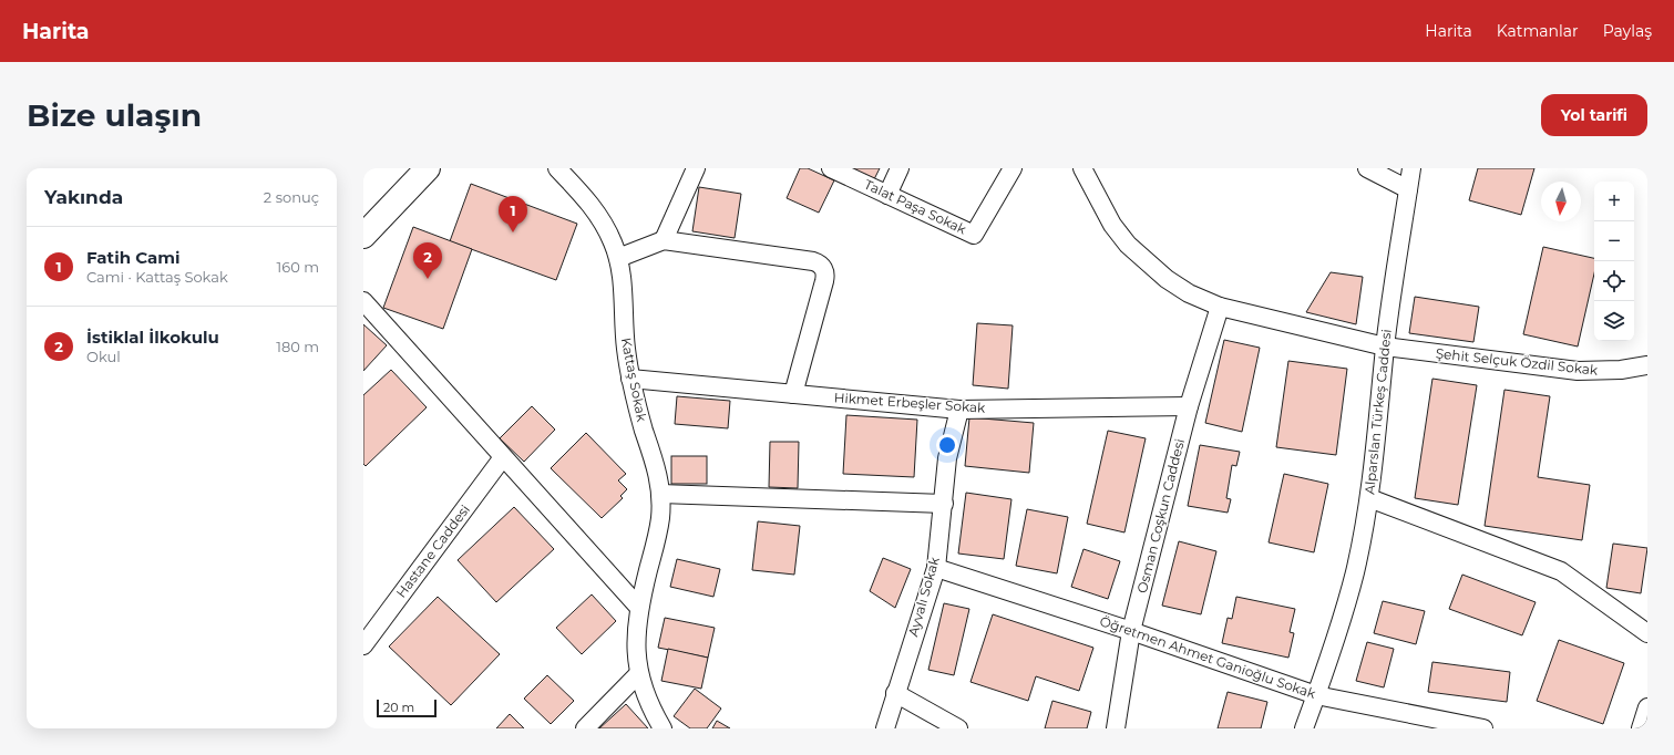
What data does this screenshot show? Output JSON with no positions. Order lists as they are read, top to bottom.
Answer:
{
  "streets": {
    "street": [
      "Talat Paşa Sokak",
      "Şehit Selçuk Özdil Sokak",
      "Kattaş Sokak",
      "Hikmet Erbeşler Sokak",
      "Alparslan Türkeş Caddesi",
      "Osman Coşkun Caddesi",
      "Hastane Caddesi",
      "Ayvalı Sokak",
      "Öğretmen Ahmet Ganioğlu Sokak"
    ]
  },
  "crossings": [
    ["Şehit Selçuk Özdil Sokak", "Alparslan Türkeş Caddesi"],
    ["Şehit Selçuk Özdil Sokak", "Osman Coşkun Caddesi"],
    ["Kattaş Sokak", "Hikmet Erbeşler Sokak"],
    ["Hikmet Erbeşler Sokak", "Osman Coşkun Caddesi"],
    ["Hikmet Erbeşler Sokak", "Ayvalı Sokak"],
    ["Alparslan Türkeş Caddesi", "Öğretmen Ahmet Ganioğlu Sokak"],
    ["Osman Coşkun Caddesi", "Öğretmen Ahmet Ganioğlu Sokak"],
    ["Ayvalı Sokak", "Öğretmen Ahmet Ganioğlu Sokak"]
  ],
  "scale_bar": "20 m",
  "north": "bottom",
  "page": {
    "header": "Harita",
    "nav": ["Harita", "Katmanlar", "Paylaş"],
    "buttons": "Yol tarifi",
    "title": "Bize ulaşın",
    "heading": ["Yakında", "2 sonuç"],
    "map_buttons": ["+", "−"],
    "pins": ["1", "2"],
    "list": [
      {
        "mark": "1",
        "name": "Fatih Cami",
        "note": "Cami · Kattaş Sokak",
        "value": "160 m"
      },
      {
        "mark": "2",
        "name": "İstiklal İlkokulu",
        "note": "Okul",
        "value": "180 m"
      }
    ],
    "scale": "20 m"
  }
}
